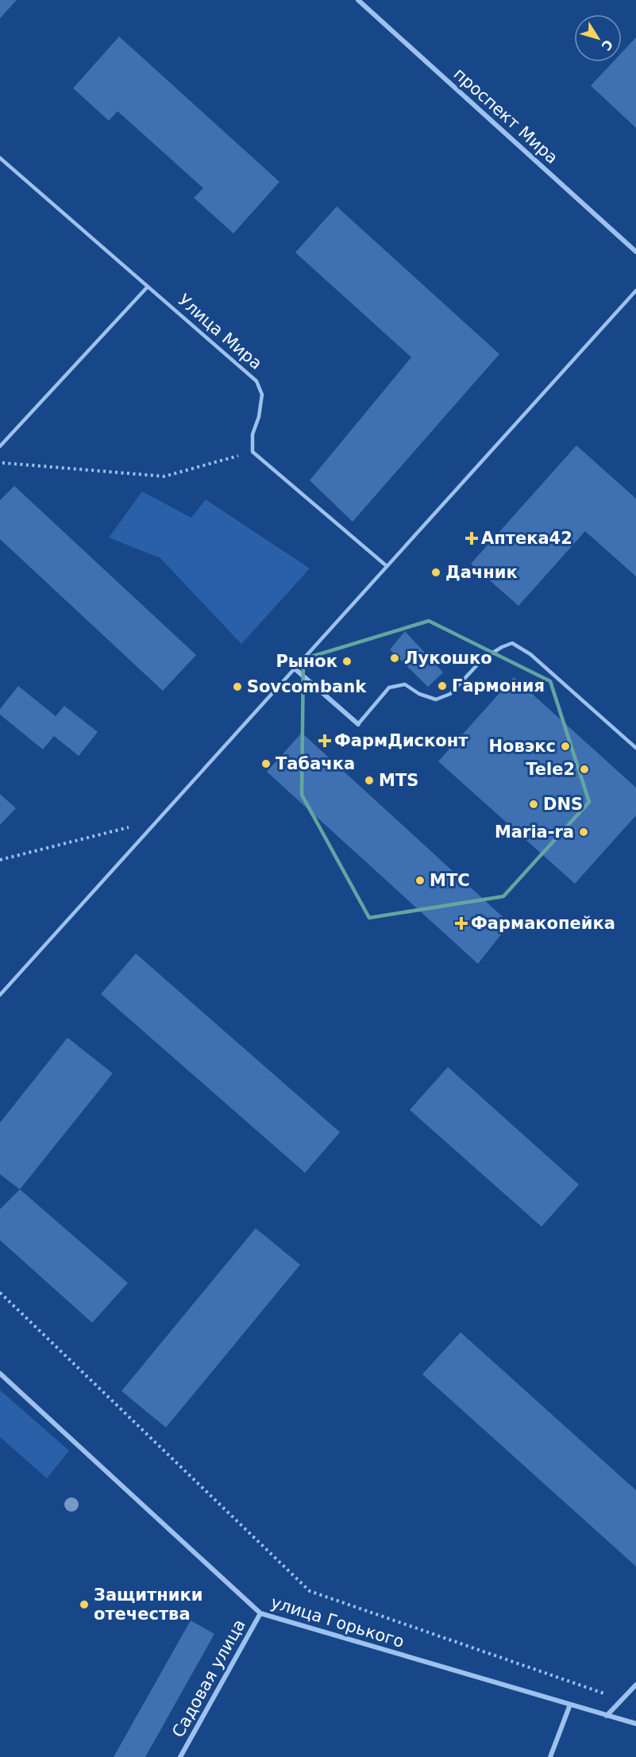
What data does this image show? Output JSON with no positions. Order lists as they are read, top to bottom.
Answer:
{
  "streets": {
    "street": ["проспект Мира", "улица Горького", "Садовая улица"],
    "lane": ["Улица Мира"]
  },
  "crossings": [
    ["улица Горького", "Садовая улица"]
  ],
  "places": {
    "health": ["Аптека42", "ФармДисконт", "Фармакопейка"],
    "other": [
      "Дачник",
      "Лукошко",
      "Рынок",
      "Гармония",
      "Sovcombank",
      "Новэкс",
      "Табачка",
      "Tele2",
      "MTS",
      "DNS",
      "Maria-ra",
      "МТС",
      "Защитники отечества"
    ]
  },
  "north": "bottom right"
}
